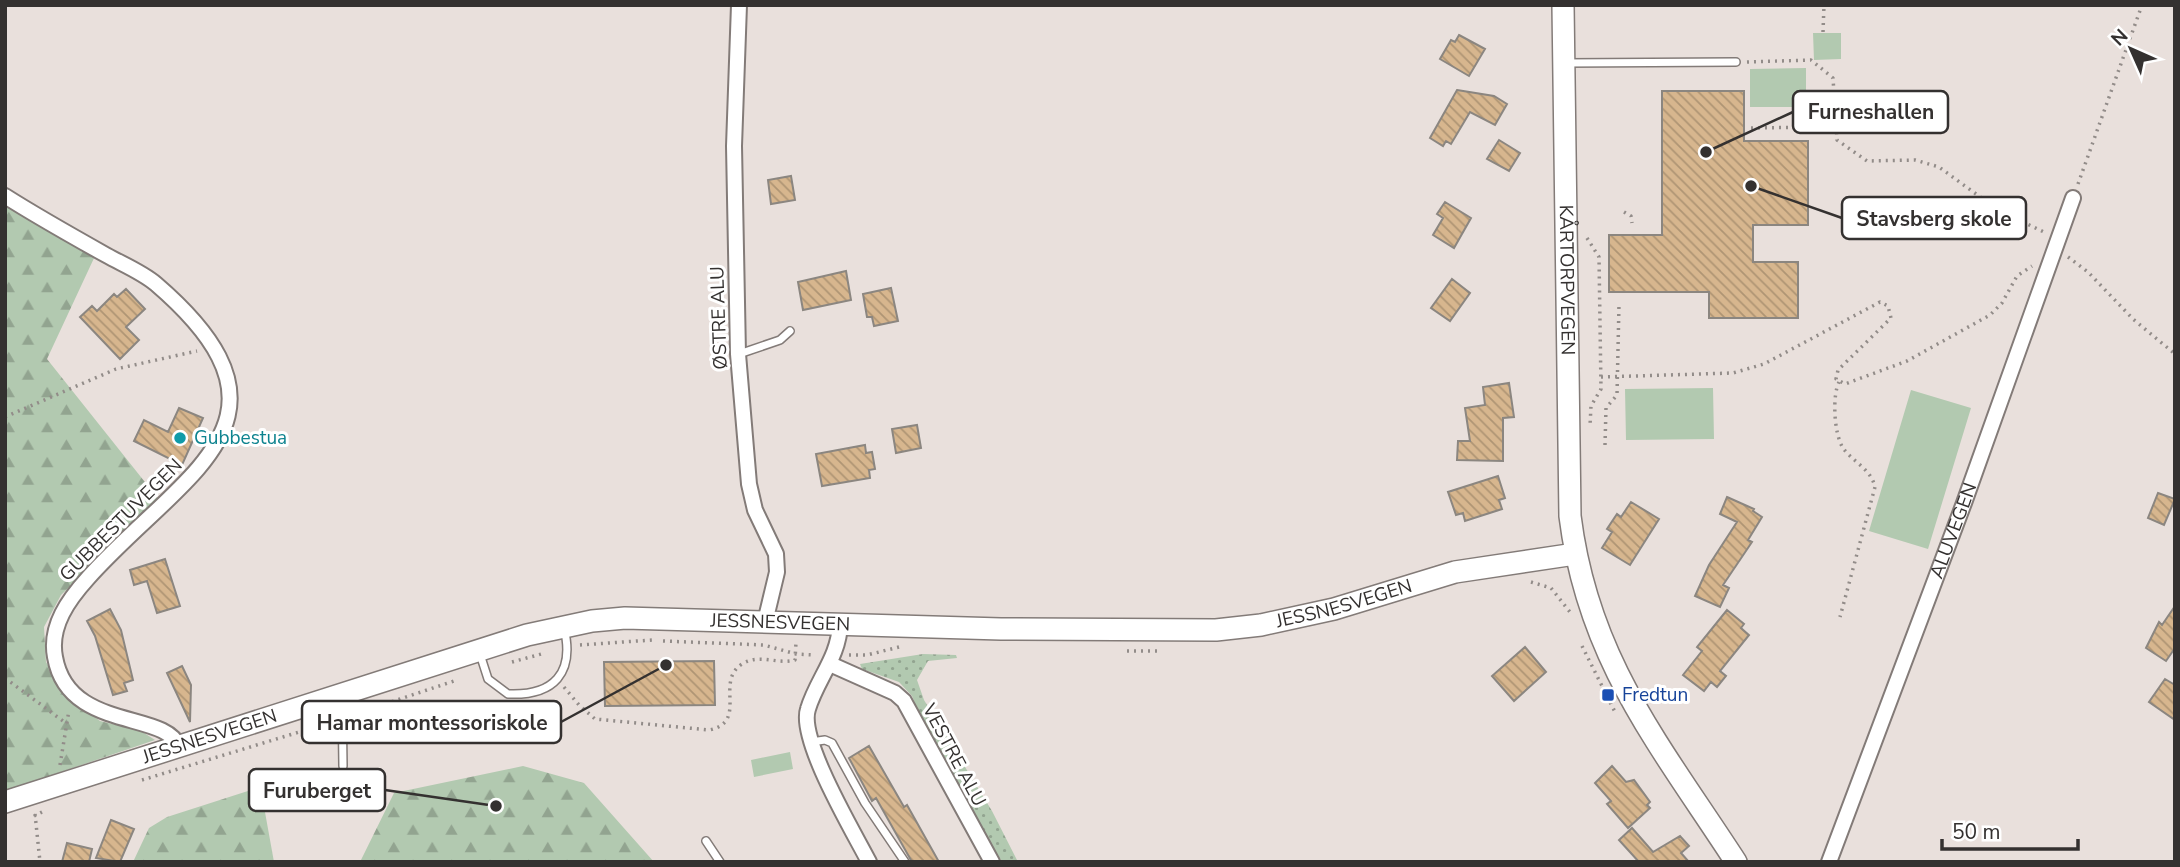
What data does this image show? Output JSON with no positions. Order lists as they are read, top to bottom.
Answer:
{
  "streets": {
    "main road": ["KÅRTORPVEGEN", "JESSNESVEGEN"],
    "street": [
      "ØSTRE ALU",
      "GUBBESTUVEGEN",
      "ALUVEGEN",
      "VESTRE ALU"
    ]
  },
  "crossings": [
    ["KÅRTORPVEGEN", "JESSNESVEGEN"],
    ["ØSTRE ALU", "JESSNESVEGEN"],
    ["GUBBESTUVEGEN", "JESSNESVEGEN"]
  ],
  "places": {
    "other": [
      "Furneshallen",
      "Stavsberg skole",
      "Gubbestua",
      "Hamar montessoriskole",
      "Furuberget"
    ],
    "transit": ["Fredtun"]
  },
  "scale_bar": "50 m",
  "north": "top left"
}
